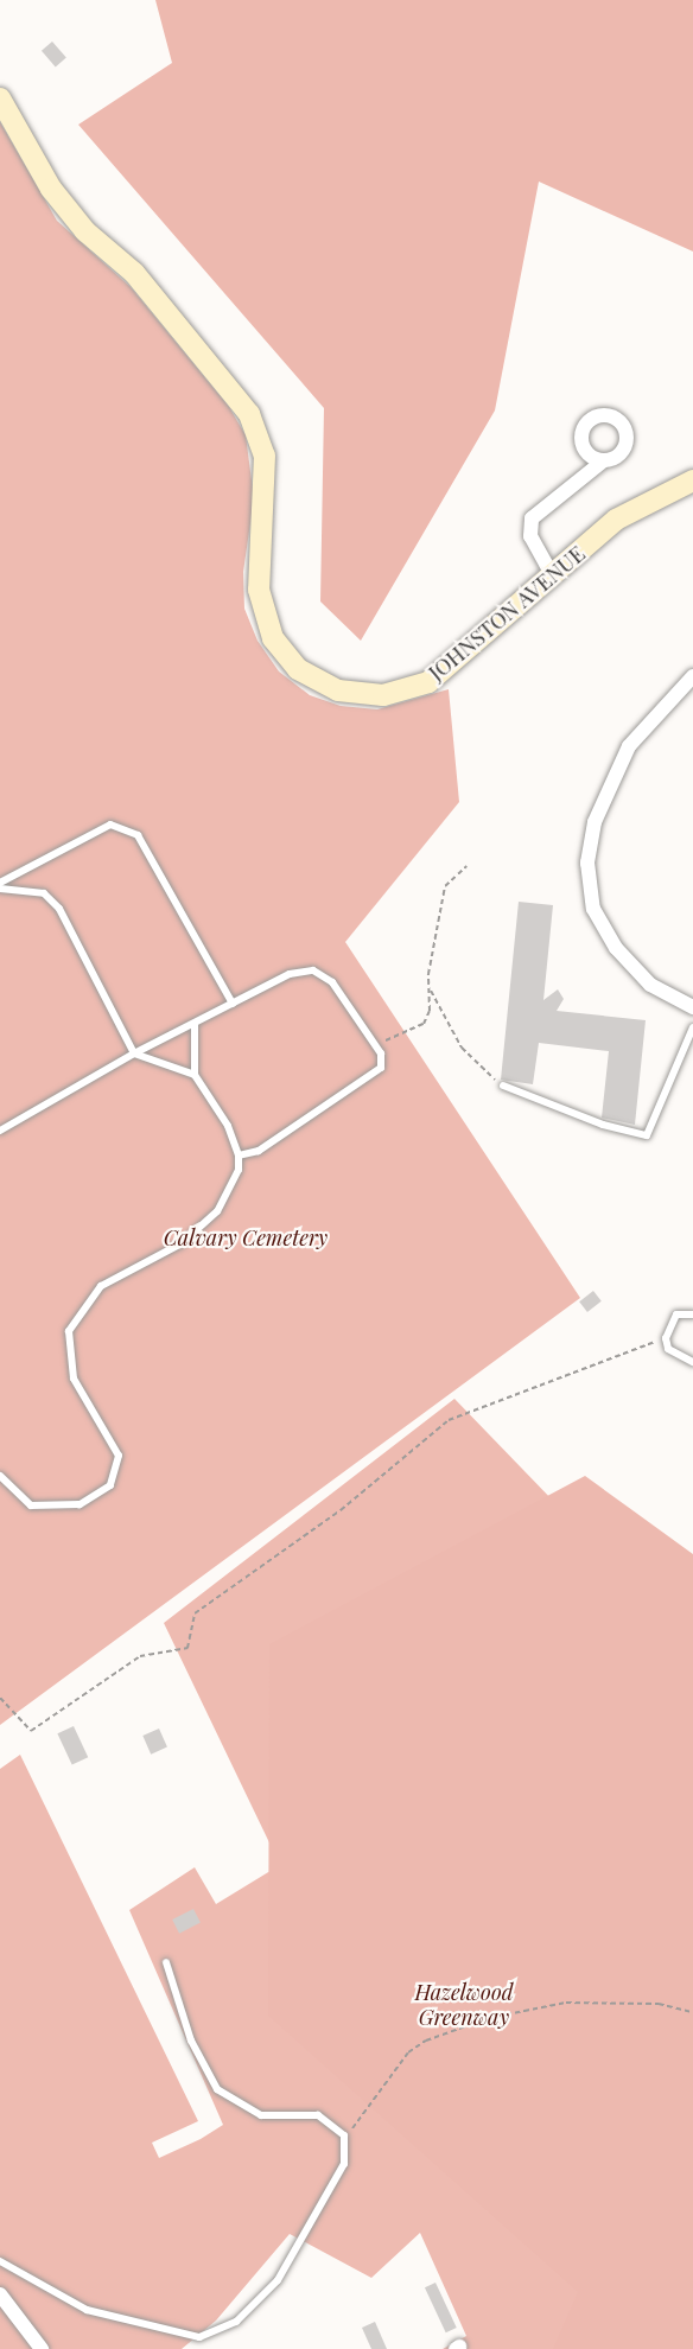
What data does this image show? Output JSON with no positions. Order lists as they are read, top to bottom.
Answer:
{
  "streets": {
    "street": ["JOHNSTON AVENUE"]
  },
  "parks": ["Calvary Cemetery", "Hazelwood Greenway"]
}
